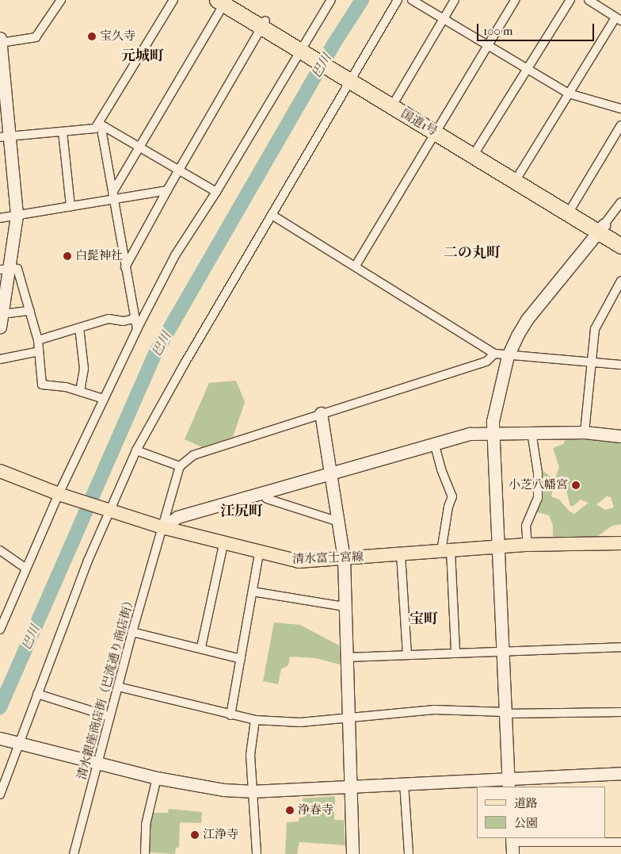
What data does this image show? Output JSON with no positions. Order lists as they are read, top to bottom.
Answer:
{
  "streets": {
    "highway": ["国道1号"],
    "main road": ["清水富士宮線"],
    "street": ["清水銀座商店街（巴流通り商店街）"]
  },
  "crossings": [
    ["清水富士宮線", "清水銀座商店街（巴流通り商店街）"]
  ],
  "districts": [
    "元城町",
    "二の丸町",
    "江尻町",
    "宝町"
  ],
  "water": ["巴川"],
  "places": [
    "宝久寺",
    "白髭神社",
    "小芝八幡宮",
    "浄春寺",
    "江浄寺"
  ],
  "legend": ["道路", "公園"],
  "scale_bar": "100 m"
}
